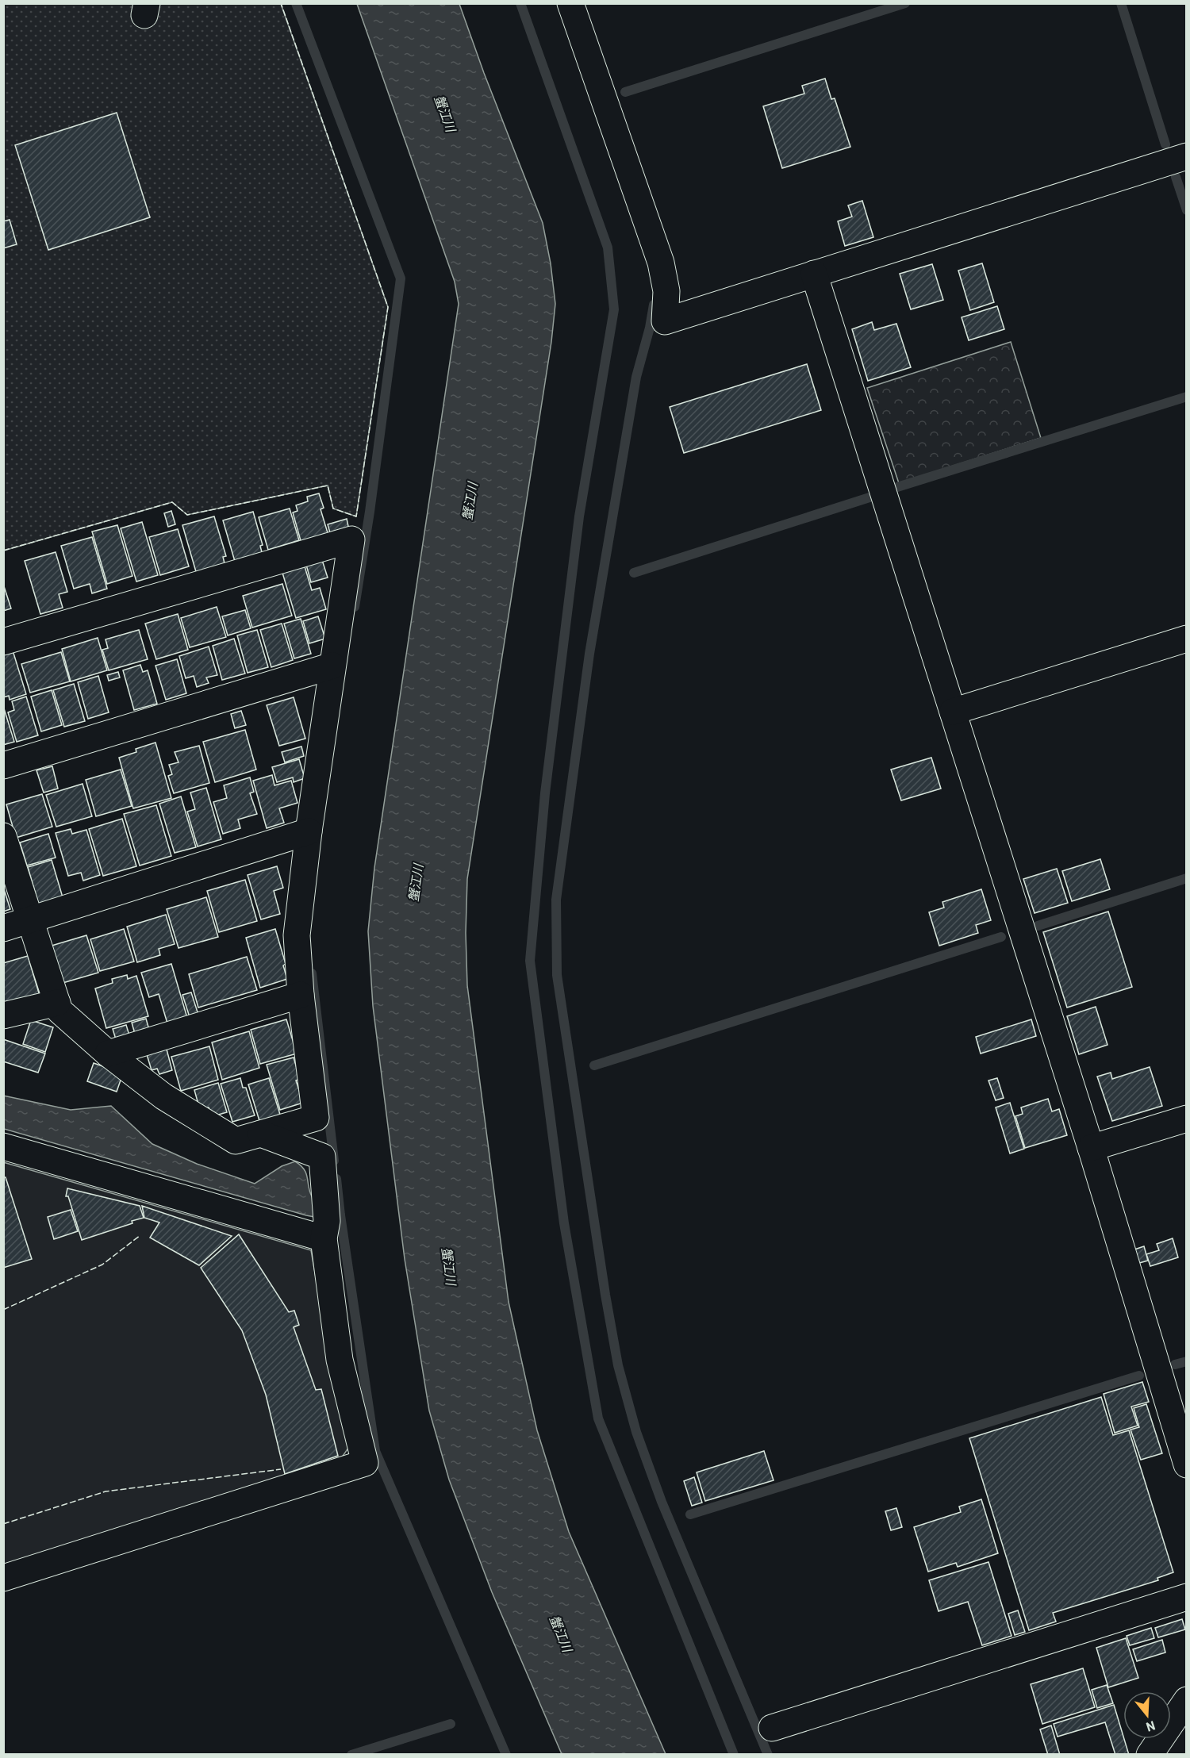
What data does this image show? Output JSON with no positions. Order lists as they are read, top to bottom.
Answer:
{
  "water": ["蟹江川"],
  "north": "bottom"
}
